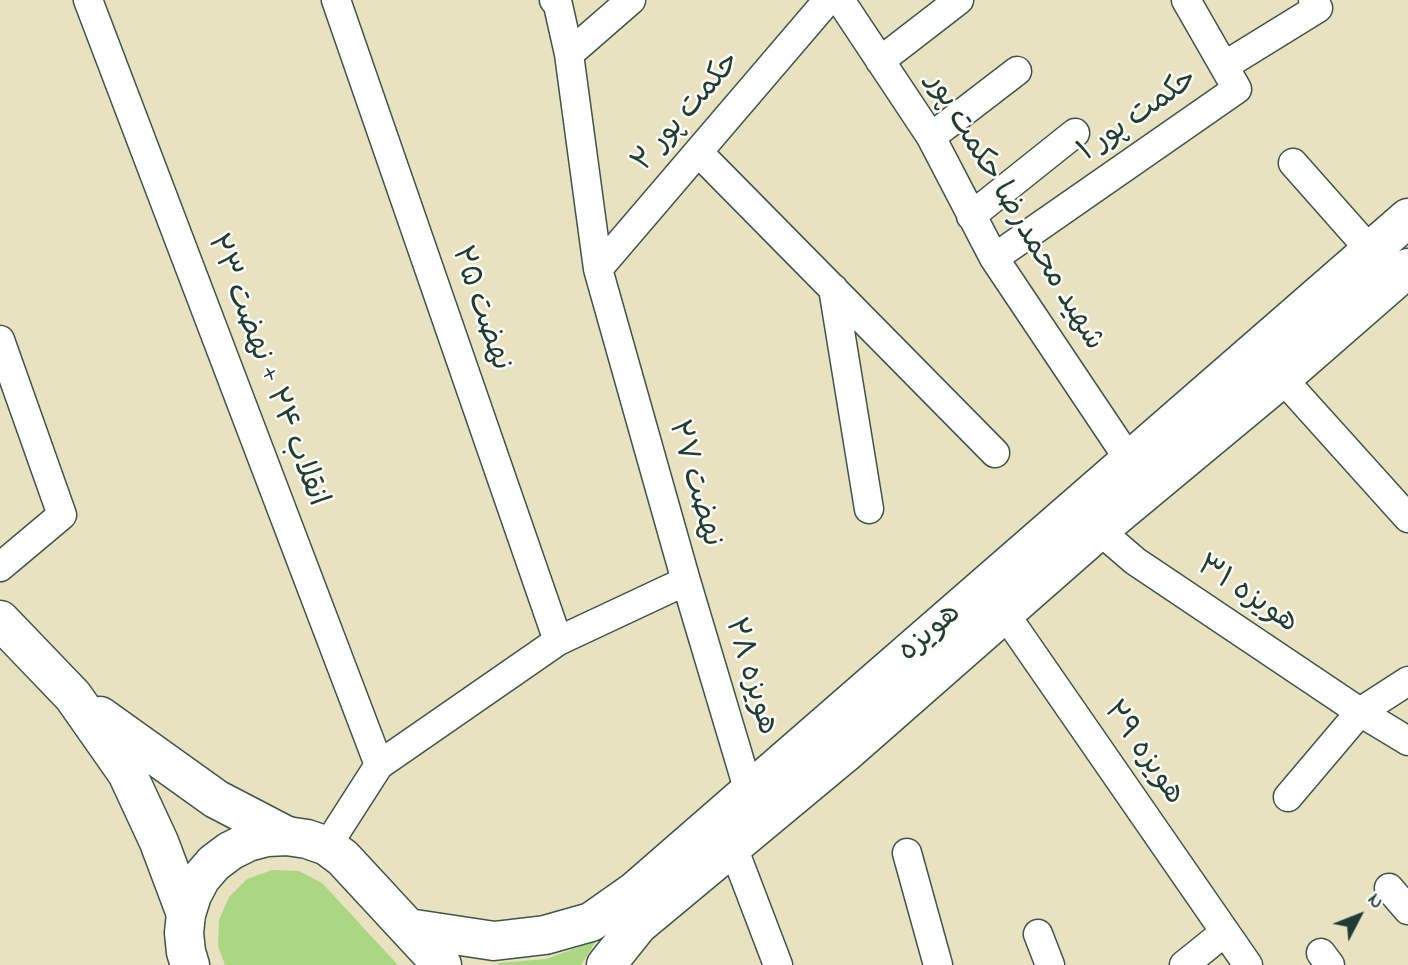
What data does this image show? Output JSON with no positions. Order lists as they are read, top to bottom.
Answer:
{
  "streets": {
    "main road": ["هویزه"],
    "street": [
      "حکمت پور ۲",
      "حکمت پور ۱",
      "شهید محمدرضا حکمت پور",
      "نهضت ۲۵",
      "انقلاب ۲۴ + نهضت ۲۳",
      "نهضت ۲۷",
      "هویزه ۳۱",
      "هویزه ۲۸",
      "هویزه ۲۹"
    ]
  },
  "crossings": [
    ["حکمت پور ۲", "نهضت ۲۷"],
    ["حکمت پور ۱", "شهید محمدرضا حکمت پور"],
    ["شهید محمدرضا حکمت پور", "هویزه"],
    ["نهضت ۲۵", "نهضت ۲۷"],
    ["انقلاب ۲۴ + نهضت ۲۳", "نهضت ۲۷"],
    ["نهضت ۲۷", "هویزه ۲۸"],
    ["هویزه ۳۱", "هویزه"],
    ["هویزه", "هویزه ۲۸"],
    ["هویزه", "هویزه ۲۹"]
  ],
  "north": "top right"
}
